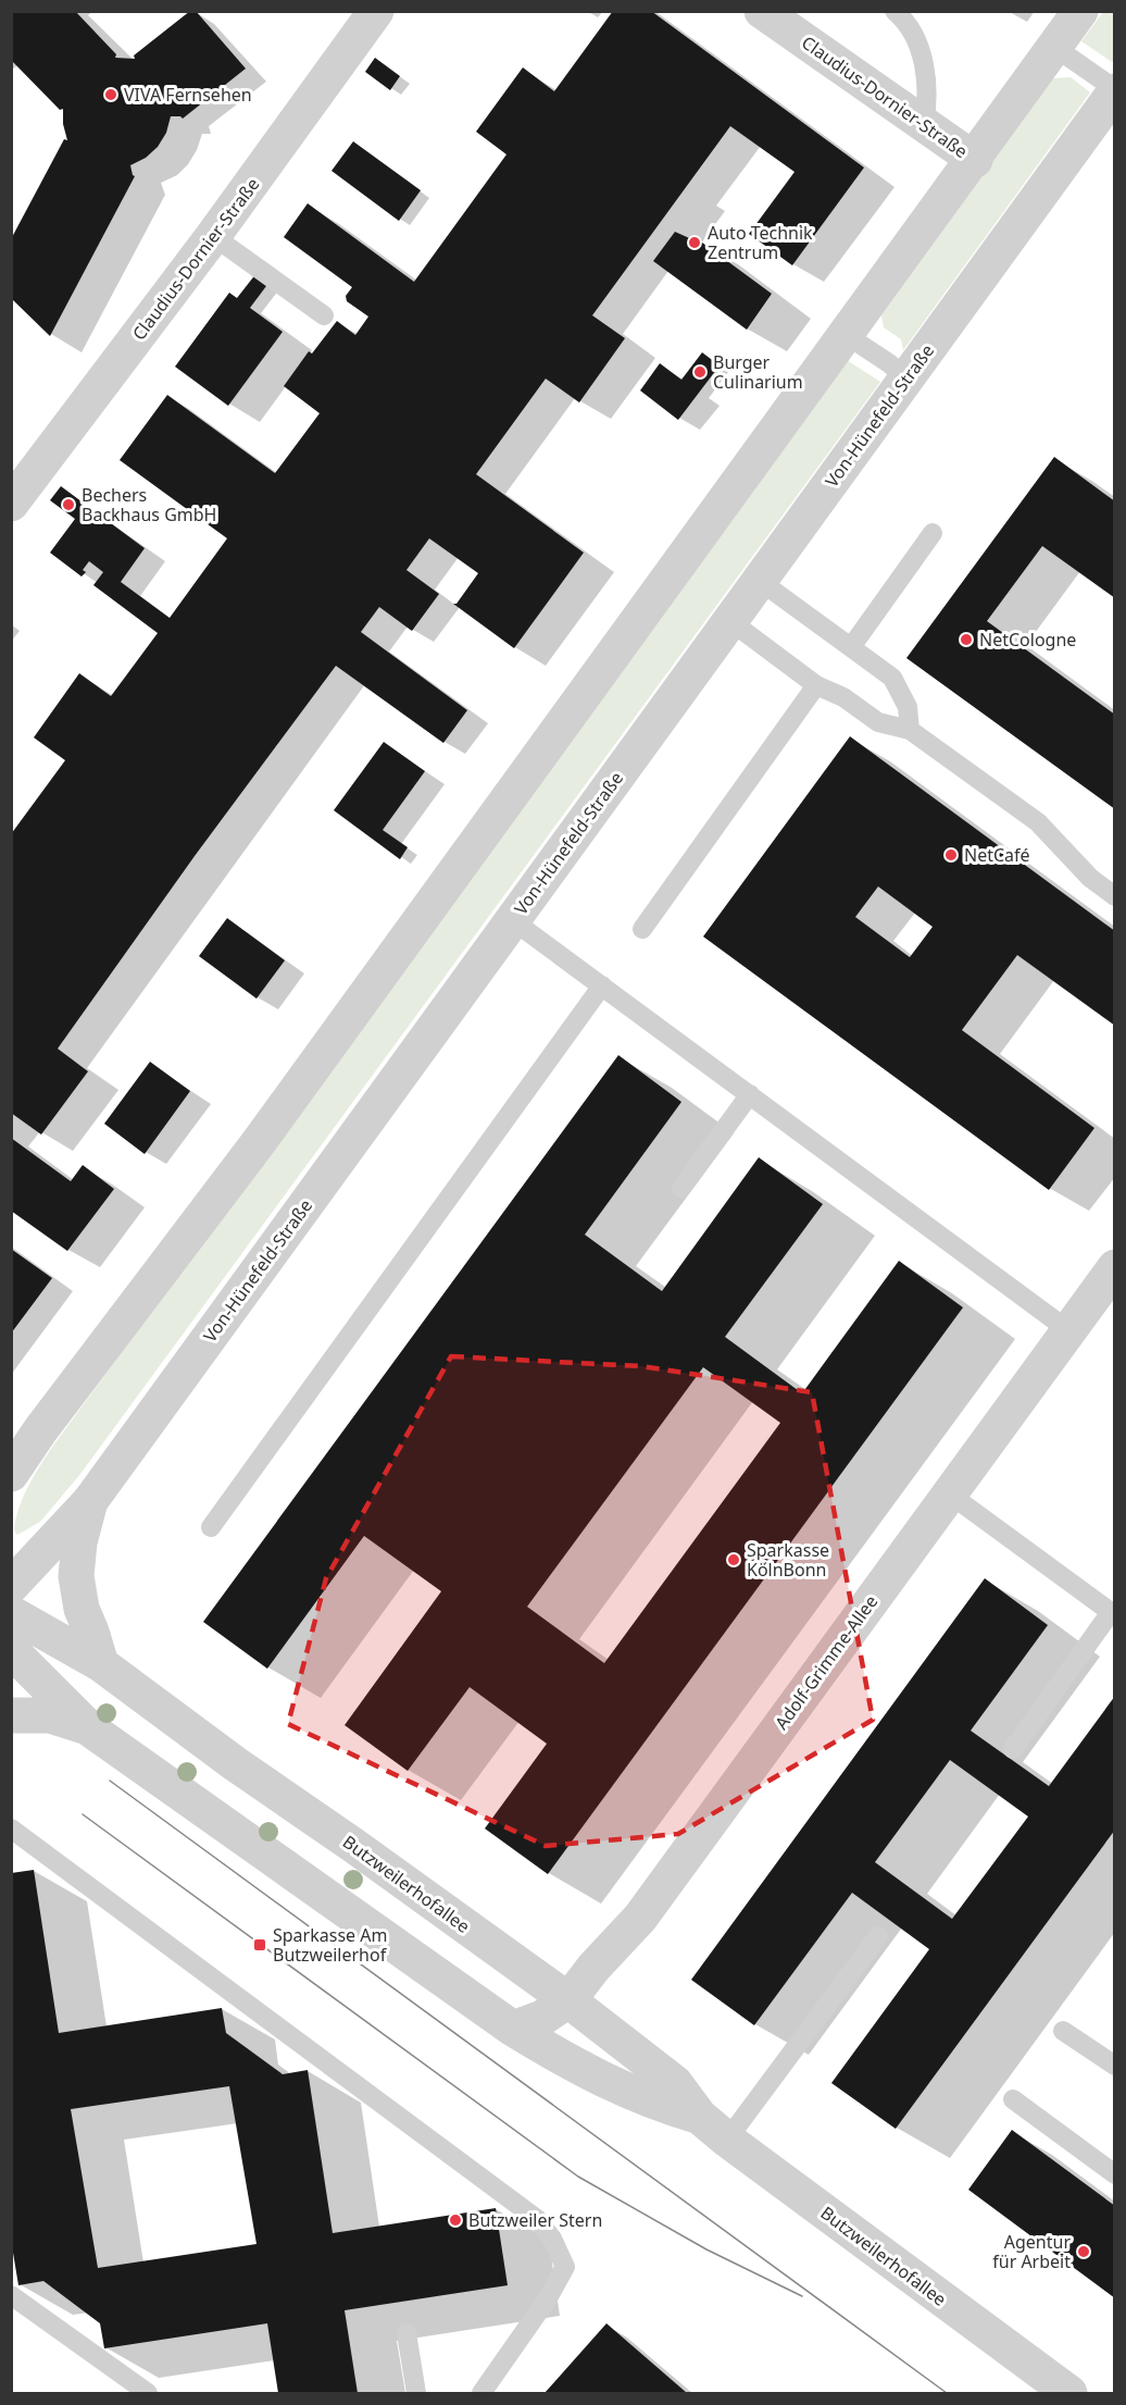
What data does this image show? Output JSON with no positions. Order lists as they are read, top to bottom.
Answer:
{
  "streets": {
    "street": [
      "Claudius-Dornier-Straße",
      "Von-Hünefeld-Straße",
      "Adolf-Grimme-Allee",
      "Butzweilerhofallee"
    ]
  },
  "crossings": [
    ["Adolf-Grimme-Allee", "Butzweilerhofallee"]
  ],
  "places": {
    "other": [
      "VIVA Fernsehen",
      "Auto Technik Zentrum",
      "Burger Culinarium",
      "Bechers Backhaus GmbH",
      "NetCologne",
      "NetCafé",
      "Sparkasse KölnBonn",
      "Butzweiler Stern",
      "Agentur für Arbeit"
    ],
    "transit": ["Sparkasse Am Butzweilerhof"]
  }
}
